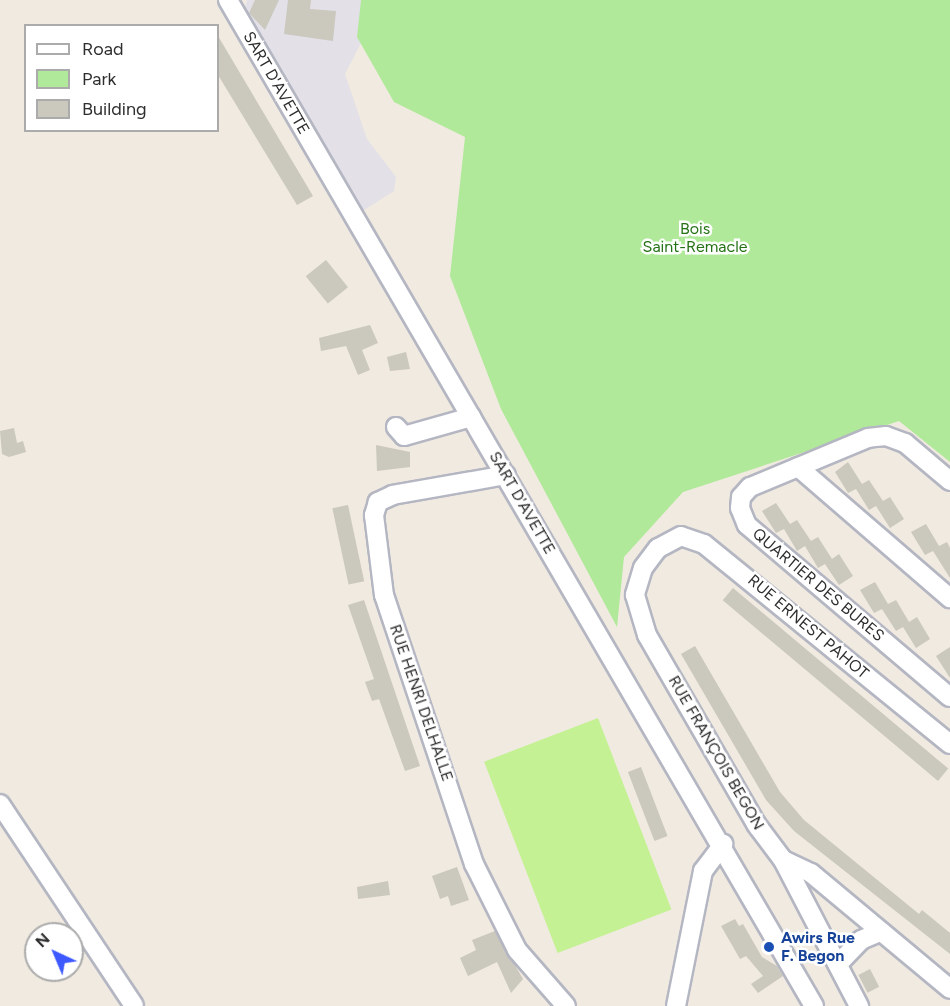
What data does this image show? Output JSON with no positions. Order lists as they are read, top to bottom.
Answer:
{
  "streets": {
    "street": [
      "SART D'AVETTE",
      "QUARTIER DES BURES",
      "RUE ERNEST PAHOT",
      "RUE HENRI DELHALLE",
      "RUE FRANÇOIS BEGON"
    ]
  },
  "crossings": [
    ["SART D'AVETTE", "RUE HENRI DELHALLE"],
    ["RUE ERNEST PAHOT", "RUE FRANÇOIS BEGON"]
  ],
  "parks": ["Bois Saint-Remacle"],
  "places": ["Awirs Rue F. Begon"],
  "legend": ["Road", "Park", "Building"],
  "north": "top left"
}
